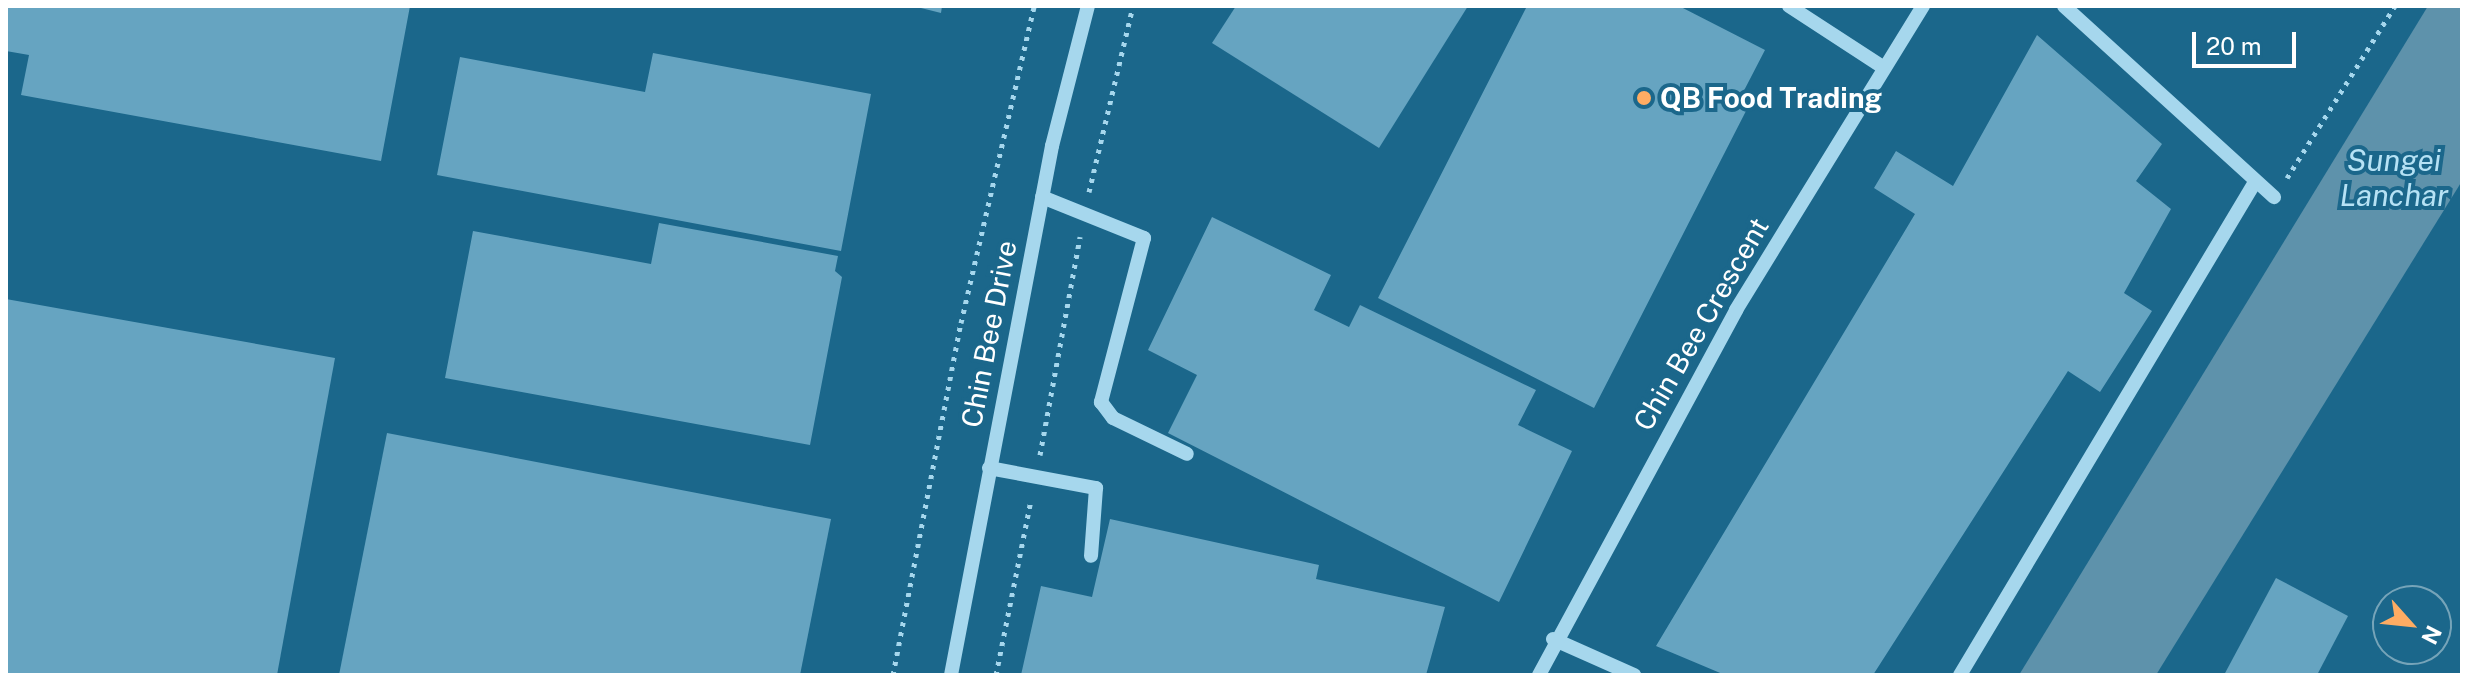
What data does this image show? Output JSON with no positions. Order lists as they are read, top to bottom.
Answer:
{
  "streets": {
    "street": ["Chin Bee Crescent", "Chin Bee Drive"]
  },
  "water": ["Sungei Lanchar"],
  "places": ["QB Food Trading"],
  "scale_bar": "20 m",
  "north": "bottom right"
}
